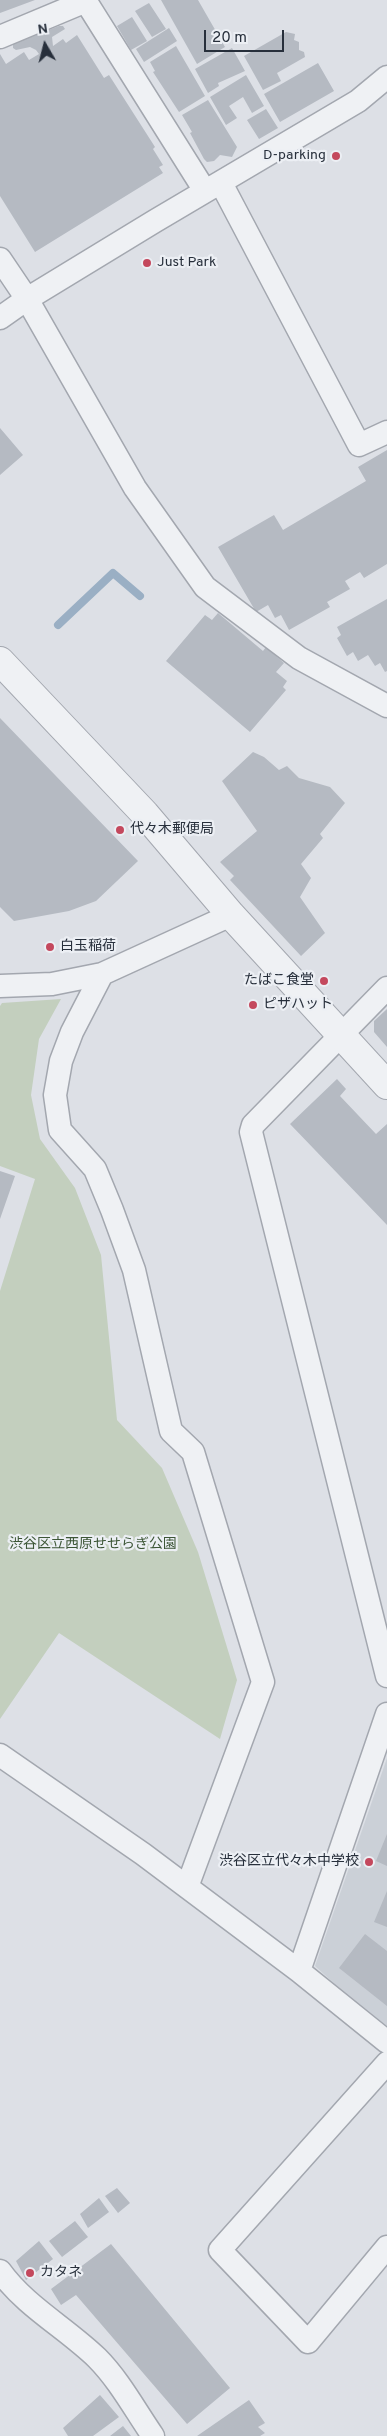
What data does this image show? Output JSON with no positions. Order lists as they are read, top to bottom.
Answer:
{
  "parks": ["渋谷区立西原せせらぎ公園"],
  "places": [
    "D-parking",
    "Just Park",
    "代々木郵便局",
    "白玉稲荷",
    "たばこ食堂",
    "ピザハット",
    "渋谷区立代々木中学校",
    "カタネ"
  ],
  "scale_bar": "20 m",
  "north": "top"
}
